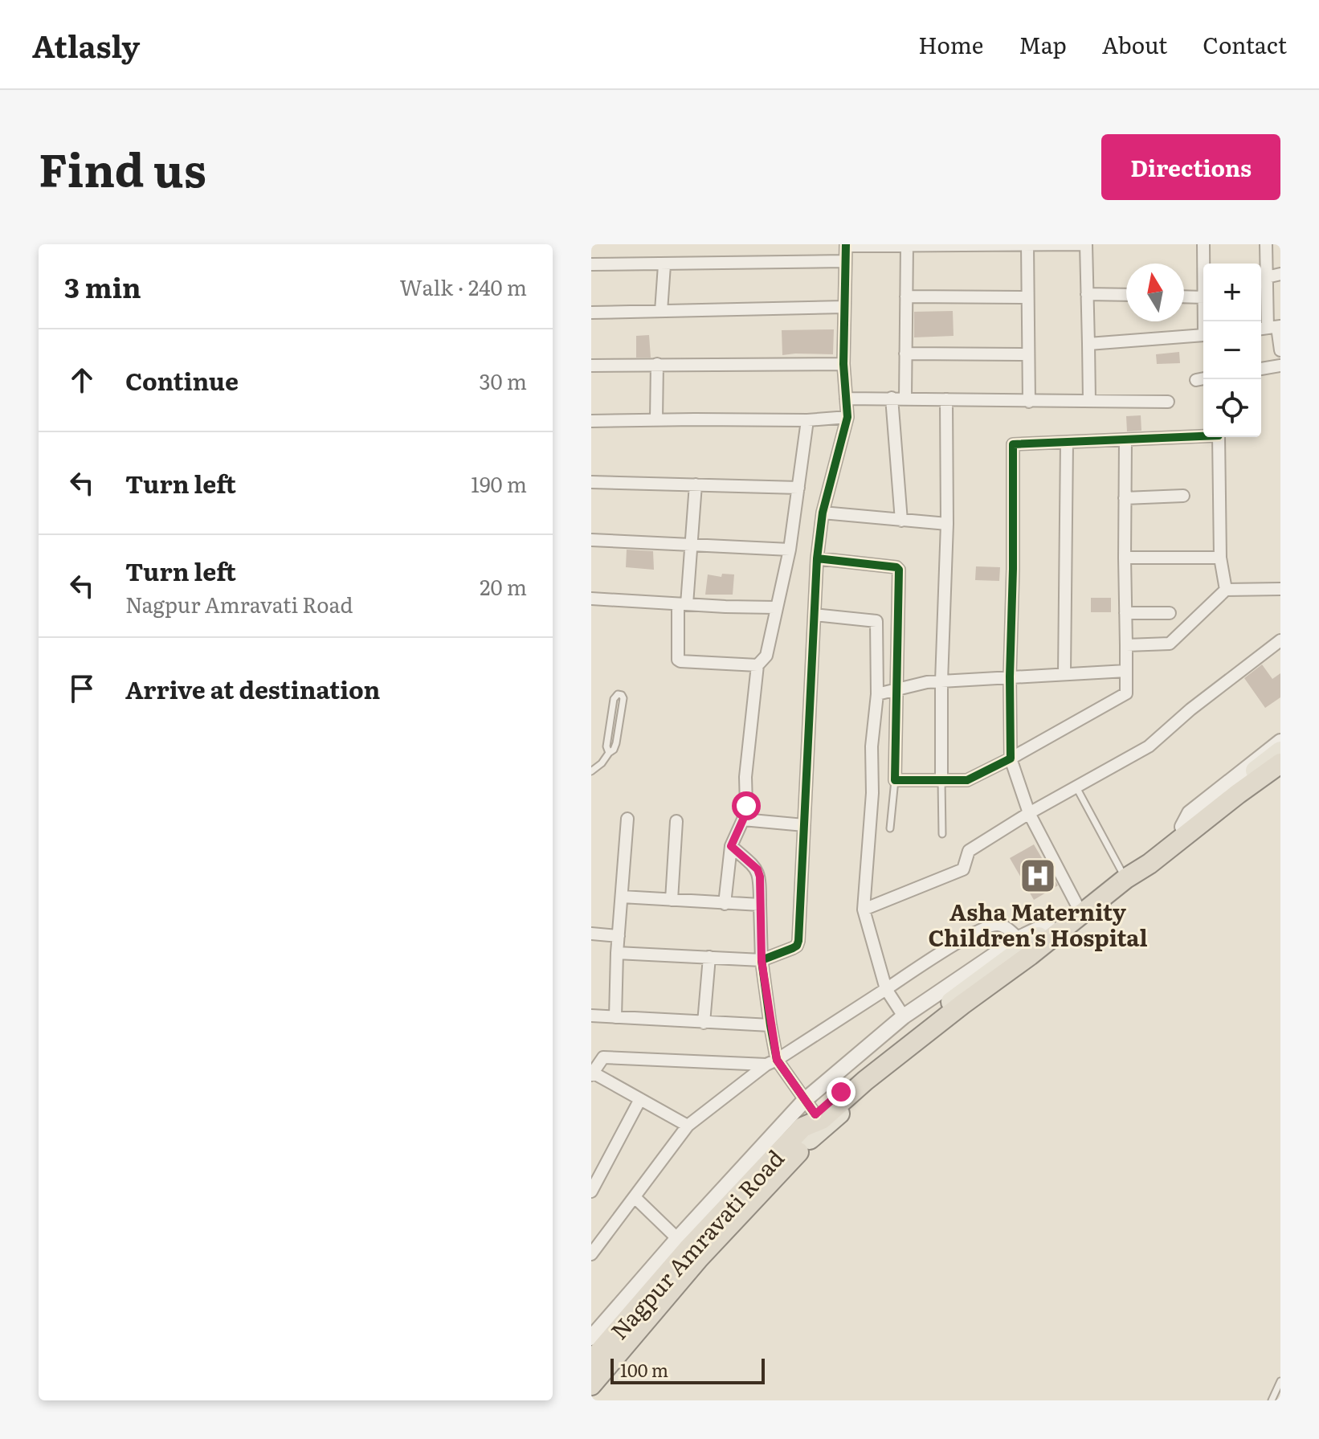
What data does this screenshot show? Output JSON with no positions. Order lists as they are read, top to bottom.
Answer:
{
  "streets": {
    "highway": ["Nagpur Amravati Road"]
  },
  "places": {
    "hospital": ["Asha Maternity Children's Hospital"]
  },
  "scale_bar": "100 m",
  "north": "top",
  "page": {
    "header": "Atlasly",
    "nav": [
      "Home",
      "Map",
      "About",
      "Contact"
    ],
    "title": "Find us",
    "buttons": "Directions",
    "heading": ["3 min", "Walk · 240 m"],
    "map_buttons": ["+", "−"],
    "list": [
      ["Continue", "30 m"],
      ["Turn left", "190 m"],
      ["Turn left", "Nagpur Amravati Road", "20 m"],
      "Arrive at destination"
    ],
    "scale": "100 m"
  }
}
